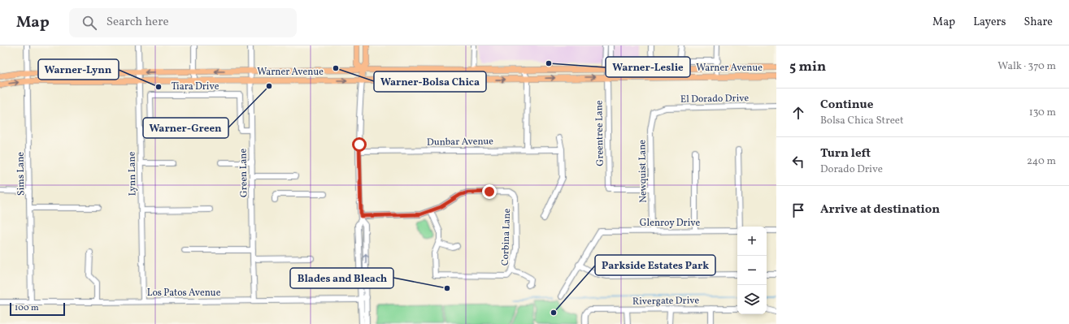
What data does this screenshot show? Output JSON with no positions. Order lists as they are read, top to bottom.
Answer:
{
  "streets": {
    "main road": ["Warner Avenue"],
    "street": [
      "Tiara Drive",
      "El Dorado Drive",
      "Greentree Lane",
      "Dunbar Avenue",
      "Newquist Lane",
      "Green Lane",
      "Sims Lane",
      "Lynn Lane",
      "Glenroy Drive",
      "Corbina Lane",
      "Los Patos Avenue",
      "Rivergate Drive"
    ]
  },
  "crossings": [
    ["Warner Avenue", "Greentree Lane"],
    ["Warner Avenue", "Green Lane"],
    ["Warner Avenue", "Sims Lane"],
    ["Warner Avenue", "Lynn Lane"],
    ["Tiara Drive", "Green Lane"],
    ["Tiara Drive", "Lynn Lane"],
    ["El Dorado Drive", "Newquist Lane"],
    ["Greentree Lane", "Newquist Lane"],
    ["Newquist Lane", "Glenroy Drive"],
    ["Green Lane", "Los Patos Avenue"],
    ["Sims Lane", "Los Patos Avenue"],
    ["Lynn Lane", "Los Patos Avenue"]
  ],
  "places": [
    "Warner-Leslie",
    "Warner-Bolsa Chica",
    "Warner-Green",
    "Warner-Lynn",
    "Blades and Bleach",
    "Parkside Estates Park"
  ],
  "scale_bar": "100 m",
  "page": {
    "header": "Map",
    "search": "Search here",
    "nav": ["Map", "Layers", "Share"],
    "heading": ["5 min", "Walk · 370 m"],
    "list": [
      ["Continue", "Bolsa Chica Street", "130 m"],
      ["Turn left", "Dorado Drive", "240 m"],
      "Arrive at destination"
    ],
    "map_buttons": ["+", "−"],
    "scale": "100 m"
  }
}
